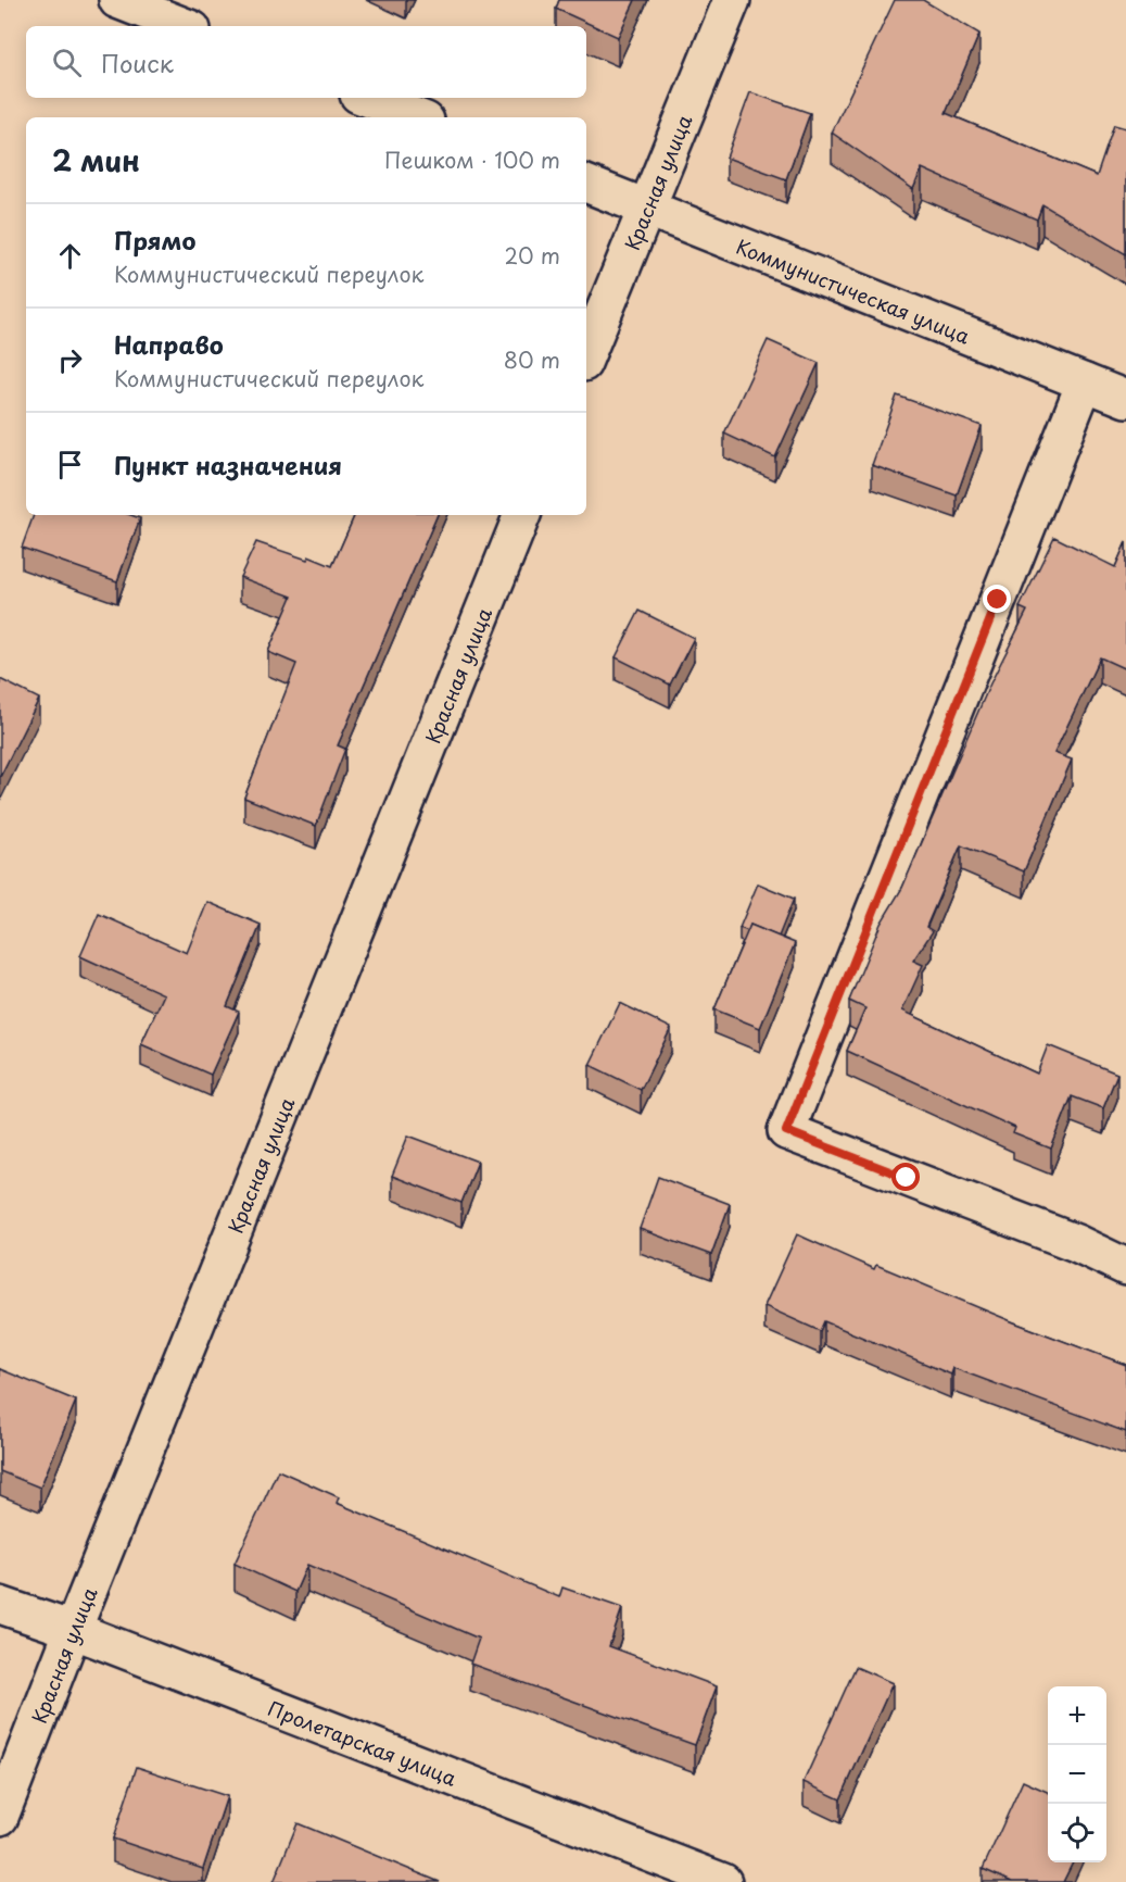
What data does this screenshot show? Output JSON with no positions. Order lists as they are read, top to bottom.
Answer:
{
  "streets": {
    "street": ["Красная улица", "Коммунистическая улица", "Пролетарская улица"]
  },
  "crossings": [
    ["Красная улица", "Коммунистическая улица"],
    ["Красная улица", "Пролетарская улица"]
  ],
  "page": {
    "search": "Поиск",
    "heading": ["2 мин", "Пешком · 100 m"],
    "list": [
      ["Прямо", "Коммунистический переулок", "20 m"],
      ["Направо", "Коммунистический переулок", "80 m"],
      "Пункт назначения"
    ],
    "map_buttons": ["+", "−"]
  }
}
